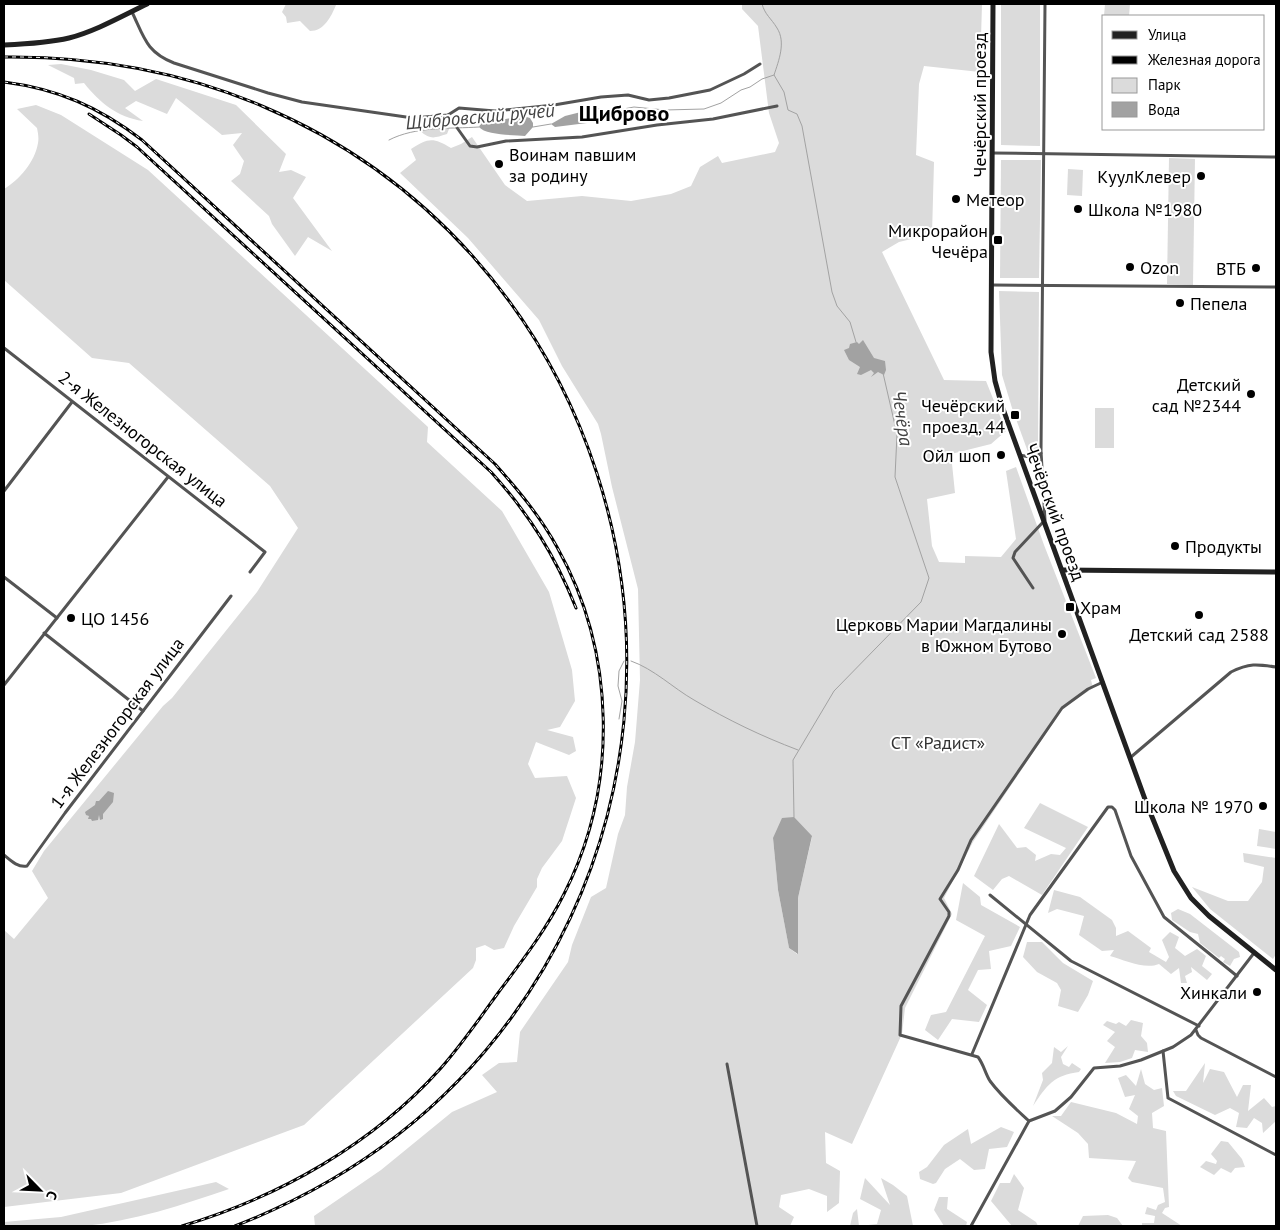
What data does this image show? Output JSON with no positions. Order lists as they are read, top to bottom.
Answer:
{
  "streets": {
    "main road": ["Чечёрский проезд"],
    "street": ["2-я Железногорская улица", "1-я Железногорская улица"]
  },
  "districts": ["Щиброво"],
  "water": ["Щибровский ручей", "Чечёра"],
  "parks": ["СТ «Радист»"],
  "places": {
    "other": [
      "Воинам павшим за родину",
      "КуулКлевер",
      "Метеор",
      "Школа №1980",
      "Ozon",
      "ВТБ",
      "Пепела",
      "Детский сад №2344",
      "Ойл шоп",
      "Продукты",
      "Детский сад 2588",
      "ЦО 1456",
      "Церковь Марии Магдалины в Южном Бутово",
      "Школа № 1970",
      "Хинкали"
    ],
    "transit": ["Микрорайон Чечёра", "Чечёрский проезд, 44", "Храм"]
  },
  "legend": [
    "Улица",
    "Железная дорога",
    "Парк",
    "Вода"
  ],
  "north": "bottom right"
}
